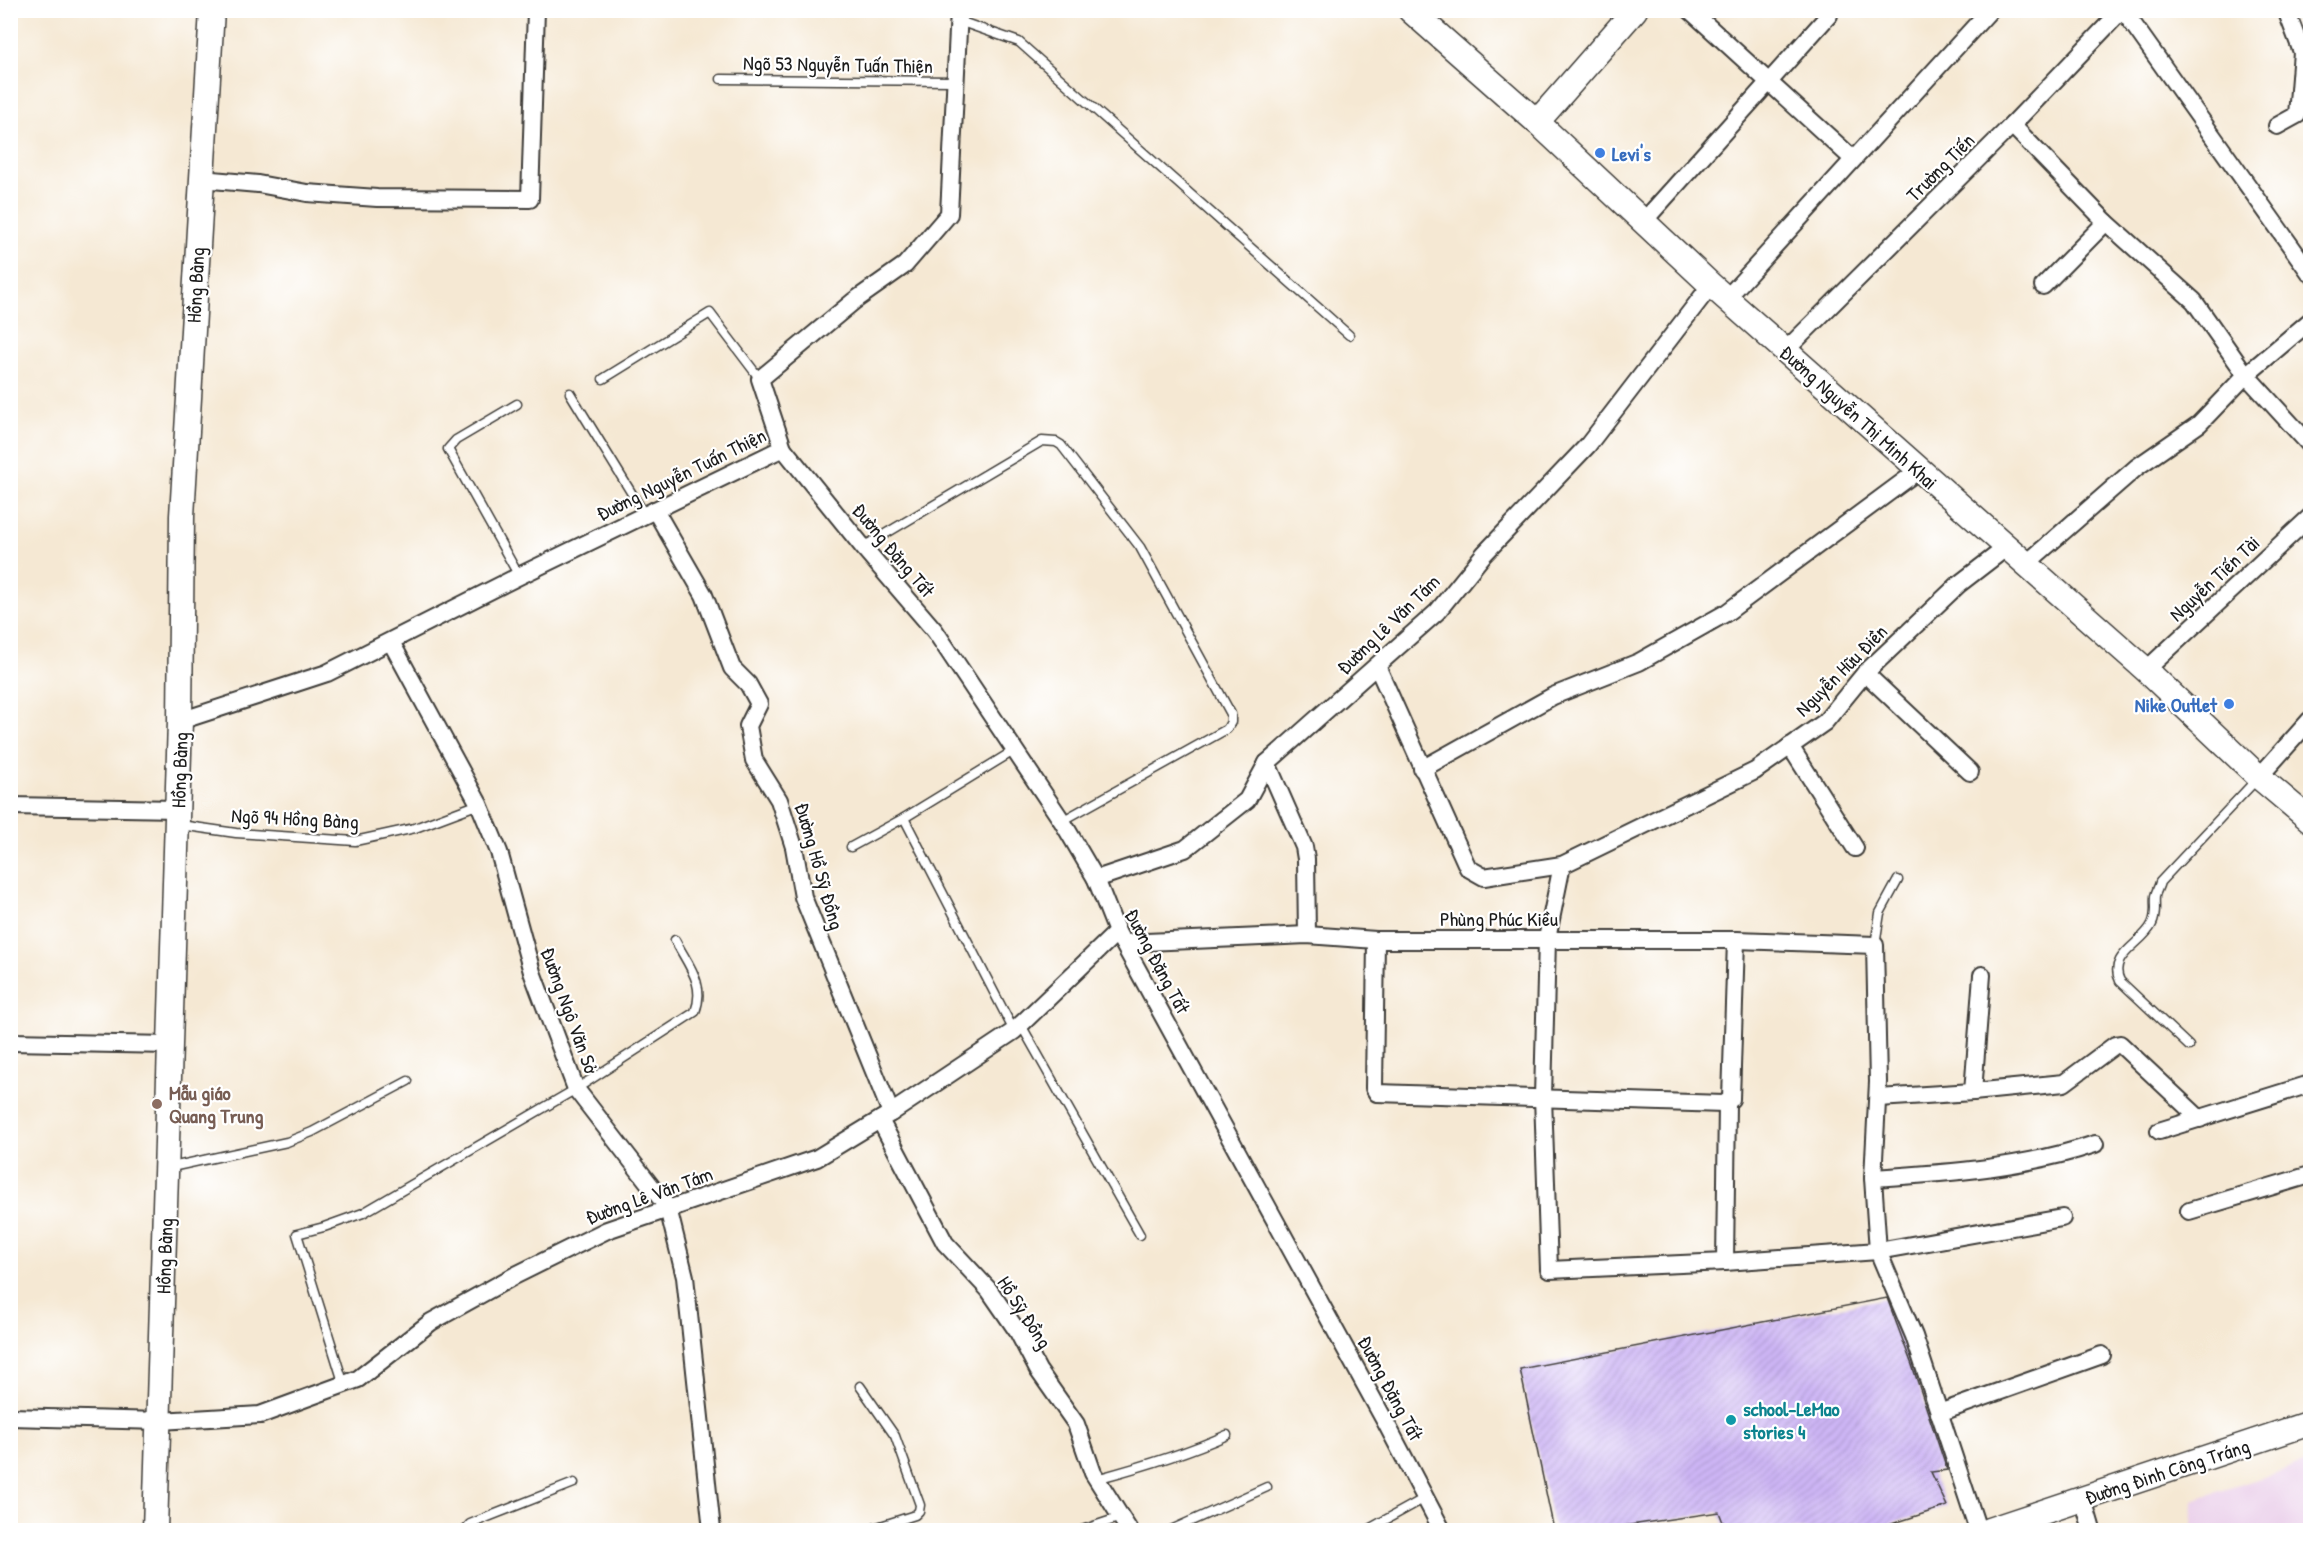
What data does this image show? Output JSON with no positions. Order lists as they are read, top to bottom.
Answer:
{
  "streets": {
    "street": [
      "Trường Tiến",
      "Hồng Bàng",
      "Đường Nguyễn Thị Minh Khai",
      "Đường Nguyễn Tuấn Thiện",
      "Đường Đặng Tất",
      "Nguyễn Tiến Tài",
      "Đường Lê Văn Tám",
      "Nguyễn Hữu Điền",
      "Đường Hồ Sỹ Đồng",
      "Phùng Phúc Kiều",
      "Đường Ngô Văn Sở",
      "Hồ Sỹ Đồng",
      "Đường Đinh Công Tráng"
    ],
    "lane": ["Ngõ 53 Nguyễn Tuấn Thiện", "Ngõ 94 Hồng Bàng"]
  },
  "crossings": [
    ["Trường Tiến", "Đường Nguyễn Thị Minh Khai"],
    ["Hồng Bàng", "Đường Nguyễn Tuấn Thiện"],
    ["Hồng Bàng", "Đường Lê Văn Tám"],
    ["Hồng Bàng", "Ngõ 94 Hồng Bàng"],
    ["Đường Nguyễn Thị Minh Khai", "Nguyễn Tiến Tài"],
    ["Đường Nguyễn Thị Minh Khai", "Đường Lê Văn Tám"],
    ["Đường Nguyễn Thị Minh Khai", "Nguyễn Hữu Điền"],
    ["Đường Nguyễn Tuấn Thiện", "Đường Đặng Tất"],
    ["Đường Nguyễn Tuấn Thiện", "Đường Hồ Sỹ Đồng"],
    ["Đường Nguyễn Tuấn Thiện", "Đường Ngô Văn Sở"],
    ["Đường Đặng Tất", "Đường Lê Văn Tám"],
    ["Đường Đặng Tất", "Phùng Phúc Kiều"],
    ["Đường Lê Văn Tám", "Nguyễn Hữu Điền"],
    ["Đường Lê Văn Tám", "Đường Hồ Sỹ Đồng"],
    ["Đường Lê Văn Tám", "Phùng Phúc Kiều"],
    ["Đường Lê Văn Tám", "Đường Ngô Văn Sở"],
    ["Đường Lê Văn Tám", "Hồ Sỹ Đồng"],
    ["Ngõ 94 Hồng Bàng", "Đường Ngô Văn Sở"],
    ["Đường Hồ Sỹ Đồng", "Hồ Sỹ Đồng"]
  ],
  "places": [
    "Levi's",
    "Nike Outlet",
    "Mẫu giáo Quang Trung",
    "school-LeMao stories 4"
  ]
}
